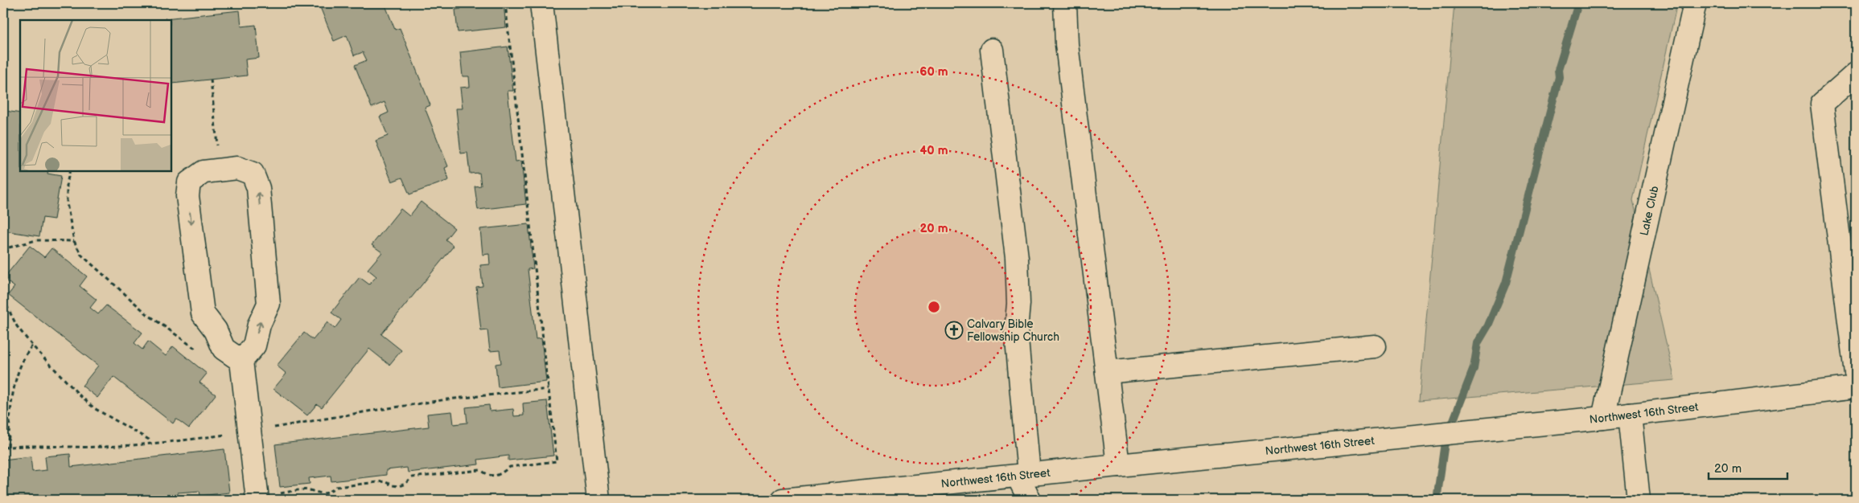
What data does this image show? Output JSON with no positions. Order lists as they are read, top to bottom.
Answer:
{
  "streets": {
    "street": ["Lake Club", "Northwest 16th Street"]
  },
  "crossings": [
    ["Lake Club", "Northwest 16th Street"]
  ],
  "places": {
    "church": ["Calvary Bible Fellowship Church"]
  },
  "scale_bar": "20 m",
  "rings": ["60 m", "40 m", "20 m"]
}
